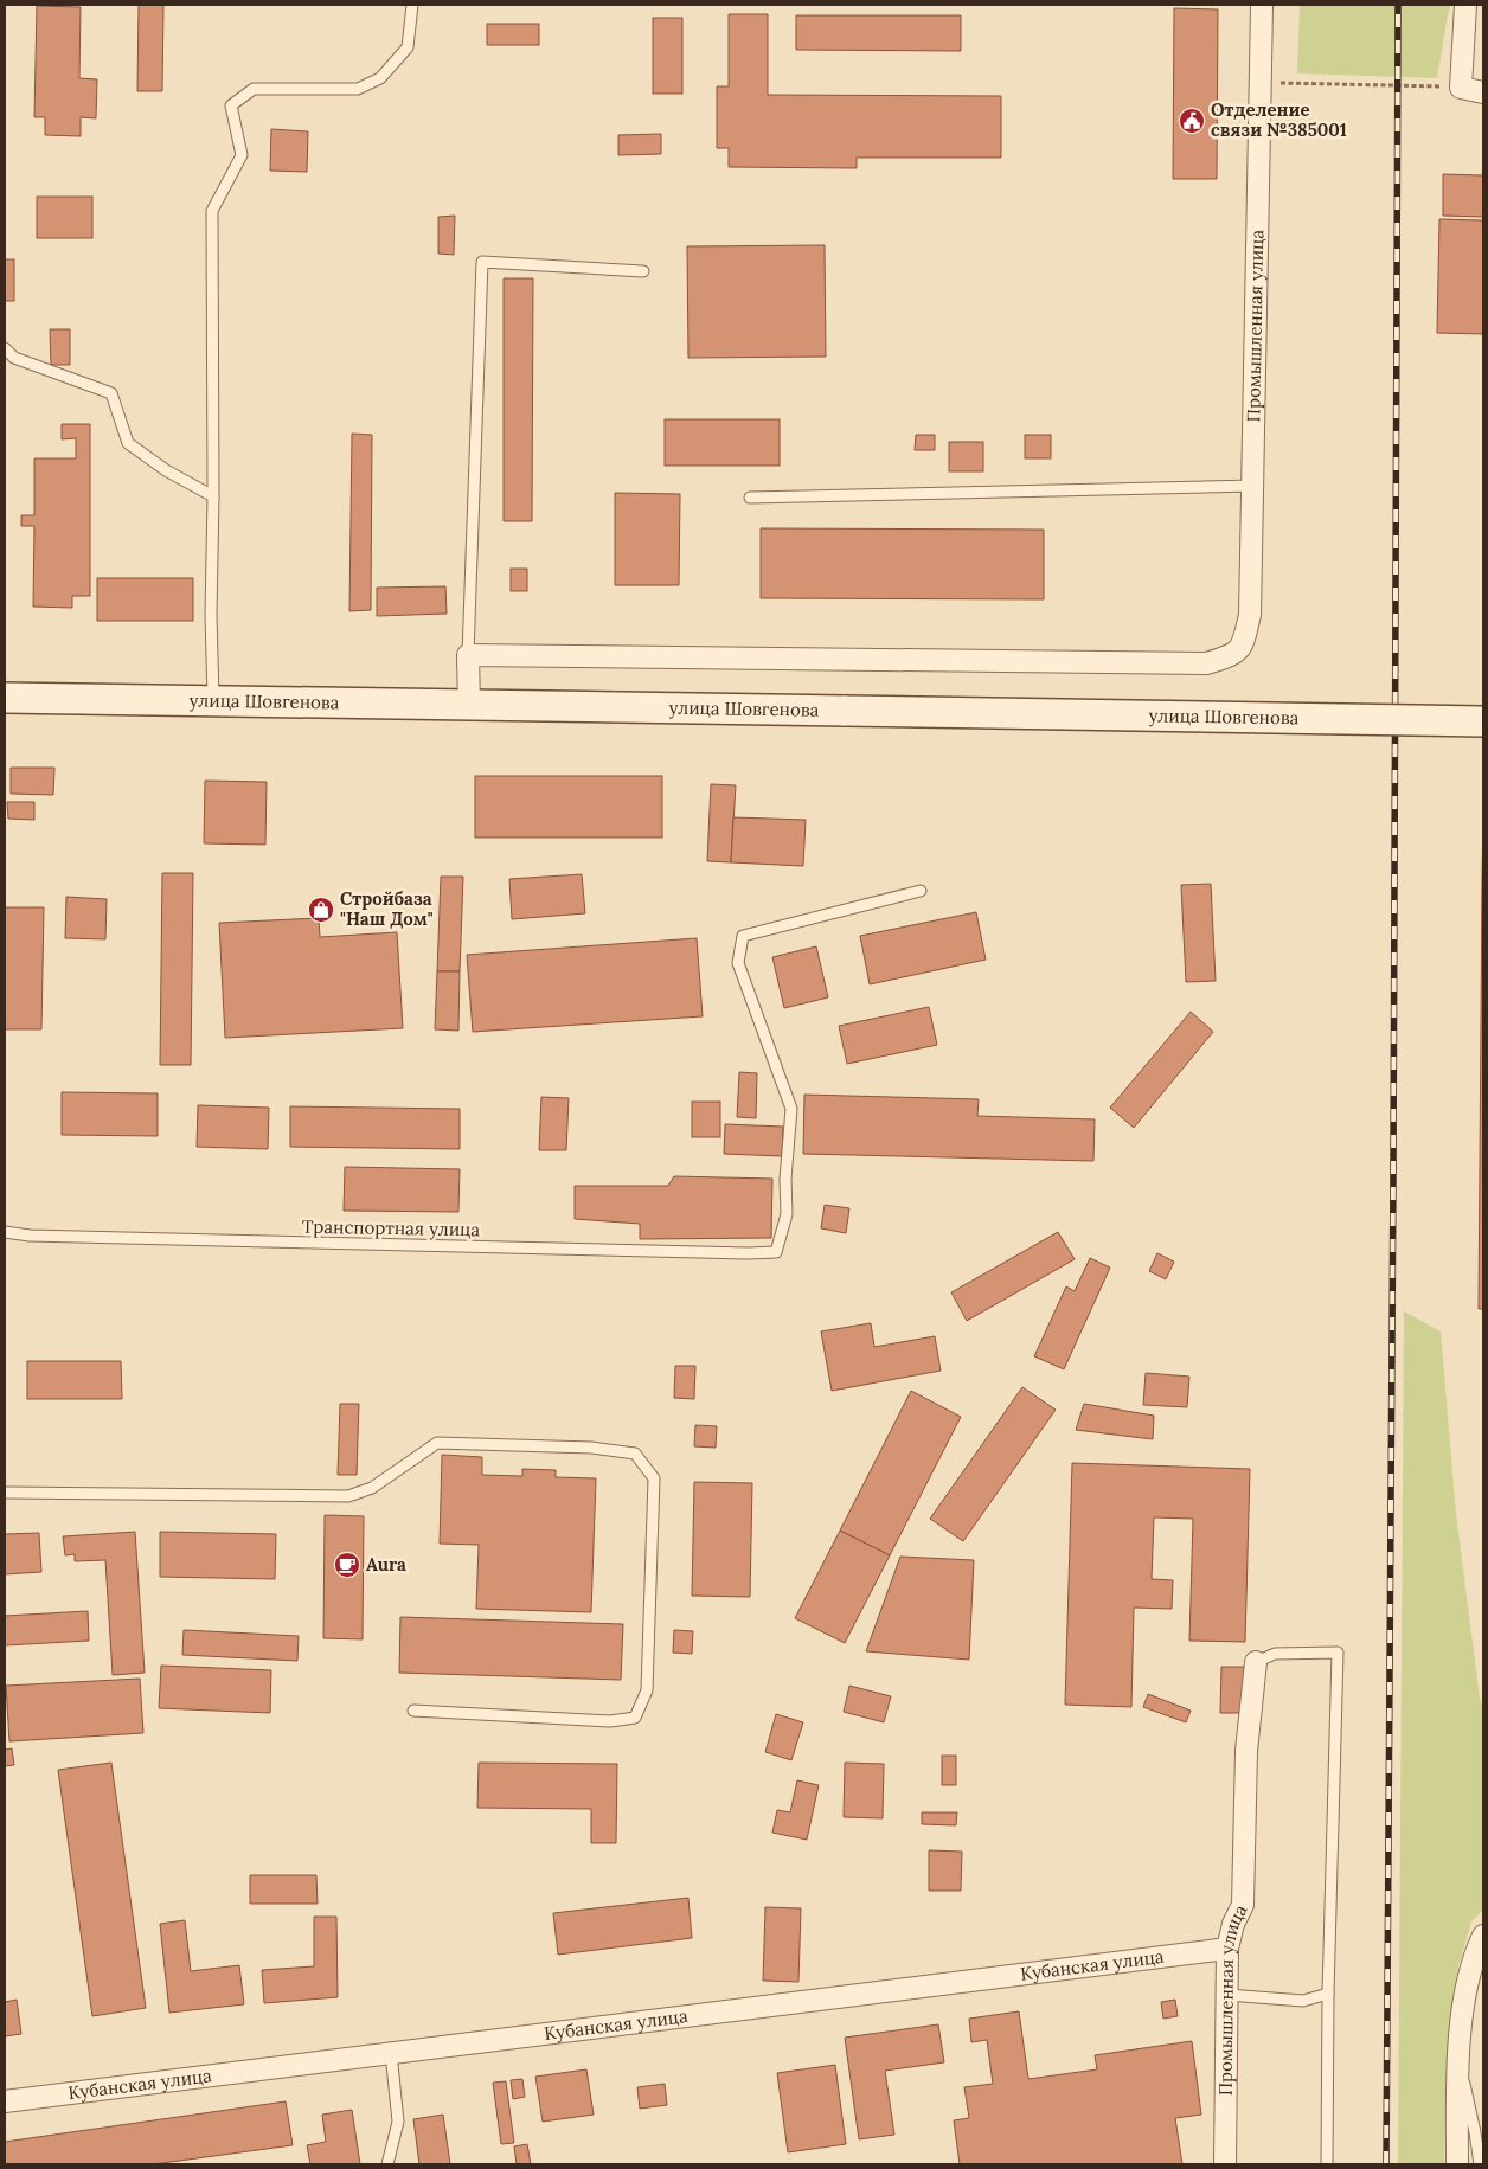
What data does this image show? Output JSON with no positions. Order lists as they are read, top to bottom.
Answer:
{
  "streets": {
    "street": ["Промышленная улица", "улица Шовгенова", "Кубанская улица"],
    "lane": ["Транспортная улица"]
  },
  "crossings": [
    ["Промышленная улица", "Кубанская улица"]
  ],
  "places": {
    "public building": ["Отделение связи №385001"],
    "shop": ["Стройбаза \"Наш Дом\""],
    "cafe": ["Aura"]
  }
}
